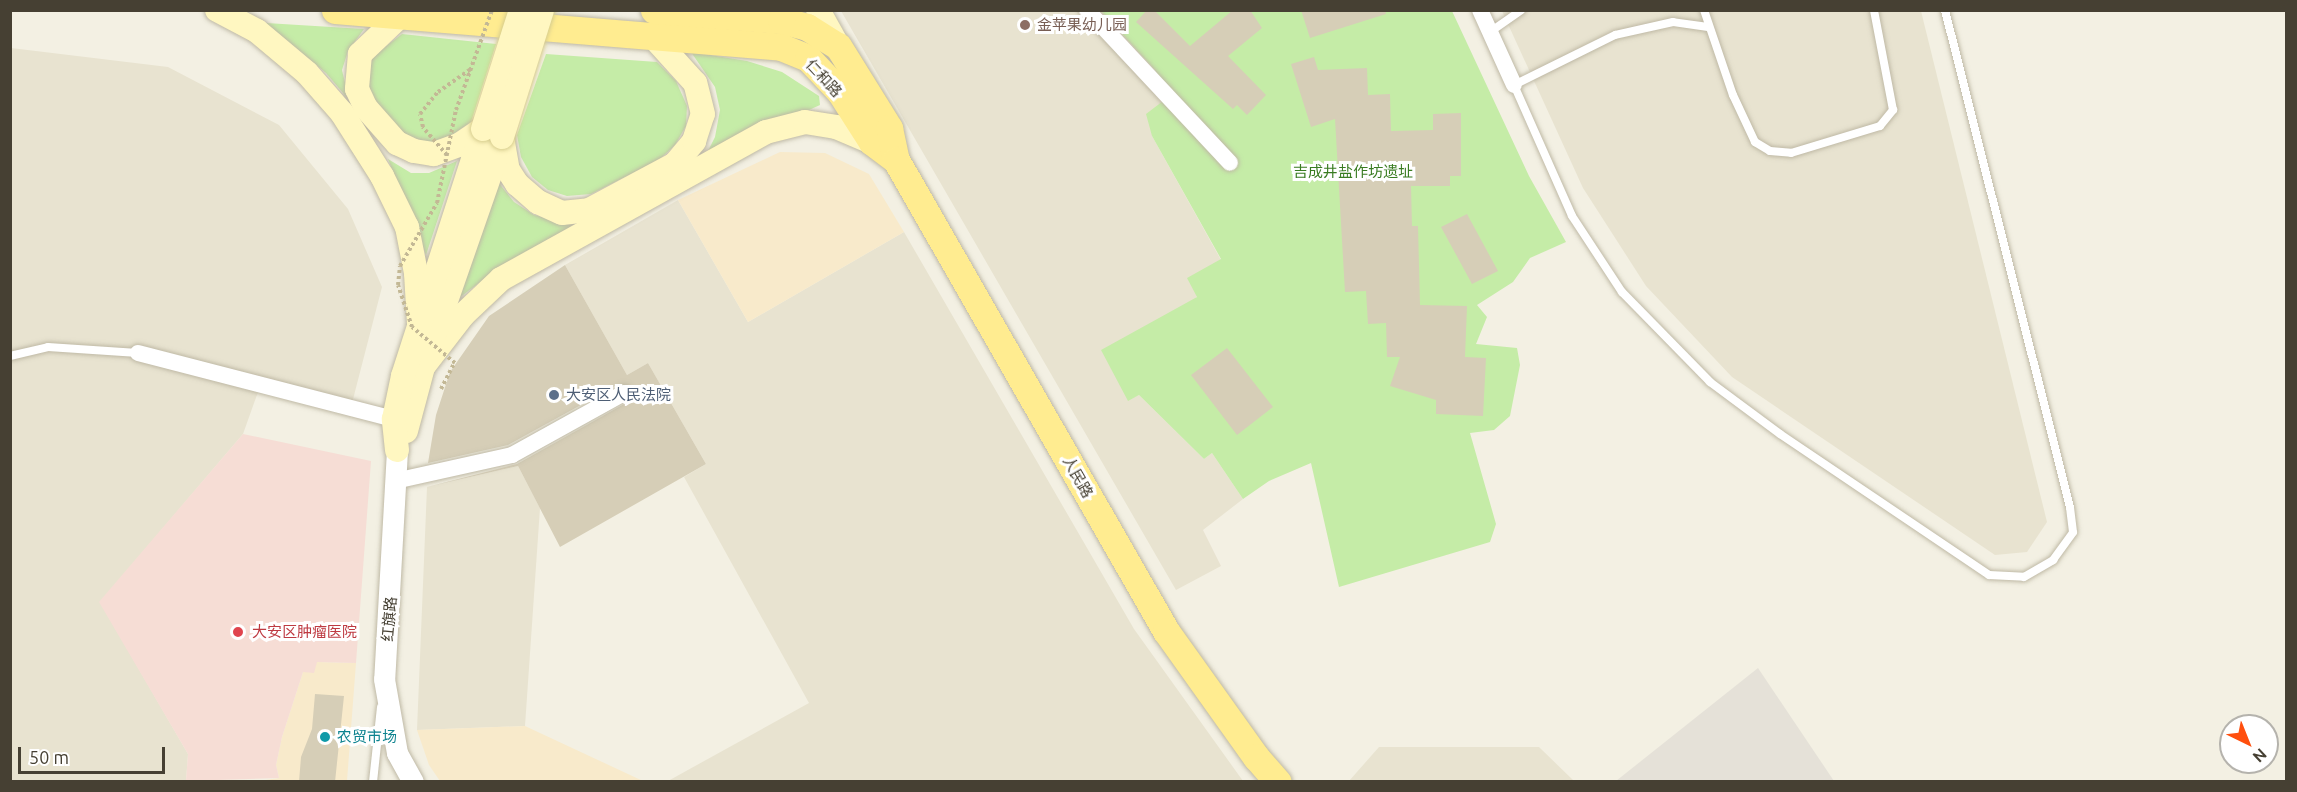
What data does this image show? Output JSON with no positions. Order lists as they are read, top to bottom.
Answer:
{
  "streets": {
    "main road": ["仁和路", "人民路"],
    "street": ["红旗路"]
  },
  "crossings": [
    ["仁和路", "人民路"]
  ],
  "parks": ["吉成井盐作坊遗址"],
  "places": [
    "金苹果幼儿园",
    "大安区人民法院",
    "大安区肿瘤医院",
    "农贸市场"
  ],
  "scale_bar": "50 m",
  "north": "bottom right"
}
